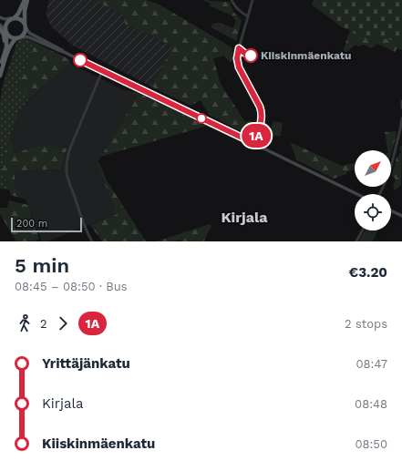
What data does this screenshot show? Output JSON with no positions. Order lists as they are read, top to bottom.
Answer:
{
  "districts": ["Kirjala"],
  "places": ["Kiiskinmäenkatu"],
  "lines": ["bus line 1A"],
  "scale_bar": "200 m",
  "north": "top right",
  "page": {
    "on_map": "1A",
    "scale": "200 m",
    "heading": ["5 min", "08:45 – 08:50 · Bus", "€3.20"],
    "legs": ["2", "1A", "2 stops"],
    "list": [
      {
        "name": "Yrittäjänkatu",
        "value": "08:47"
      },
      {
        "name": "Kirjala",
        "value": "08:48"
      },
      {
        "name": "Kiiskinmäenkatu",
        "value": "08:50"
      }
    ]
  }
}
